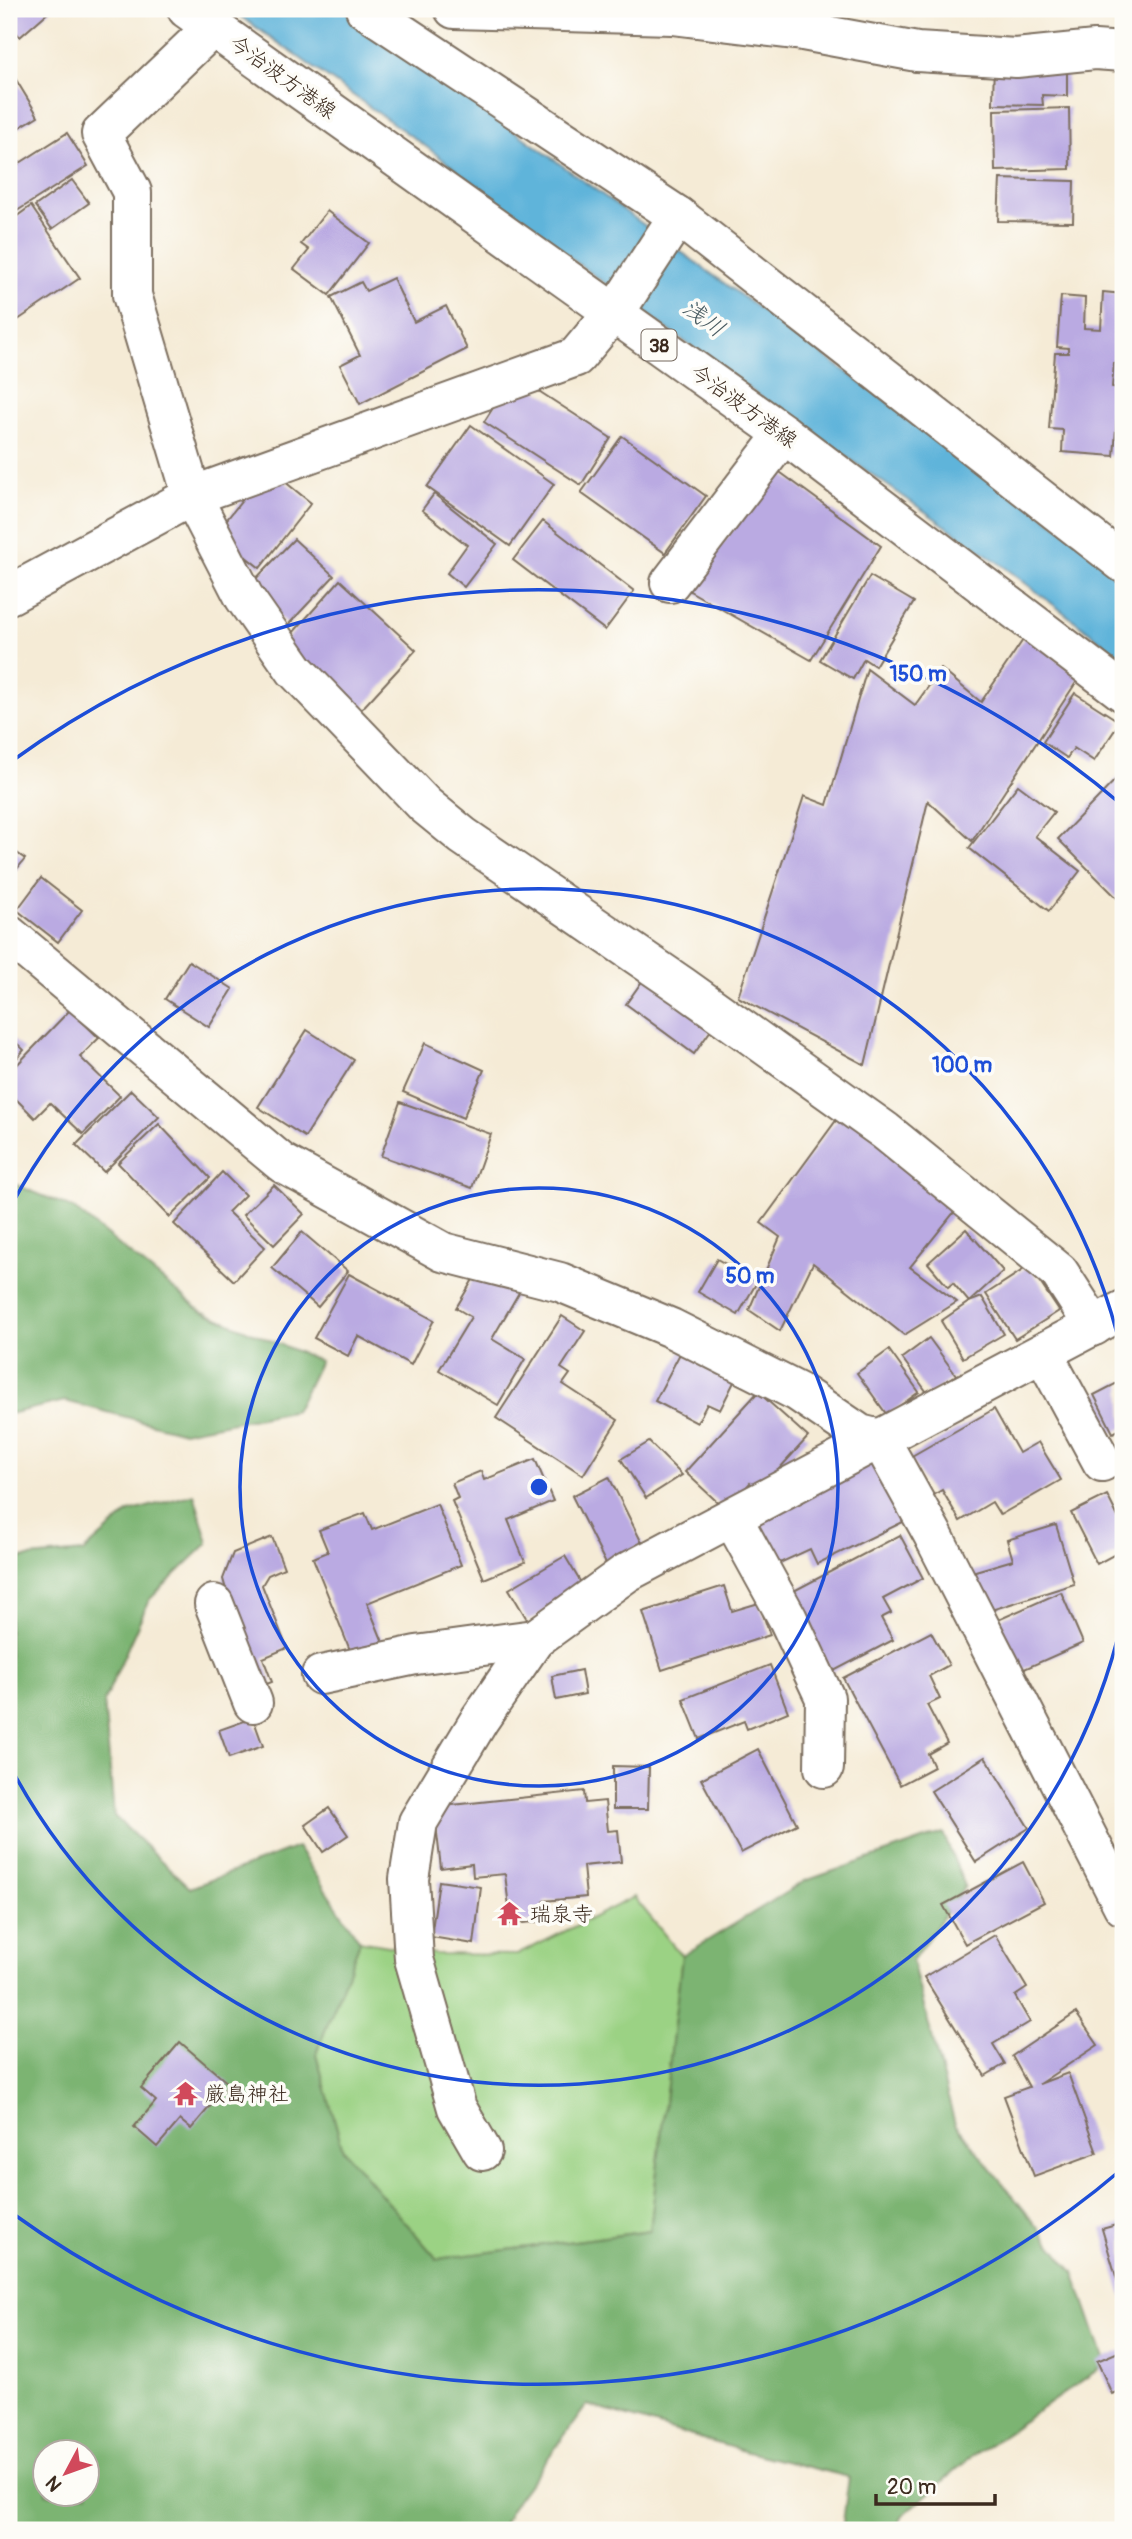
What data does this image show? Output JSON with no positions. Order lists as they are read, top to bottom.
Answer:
{
  "streets": {
    "street": ["今治波方港線", "38"]
  },
  "water": ["浅川"],
  "places": {
    "temple": ["瑞泉寺", "厳島神社"]
  },
  "scale_bar": "20 m",
  "north": "bottom left",
  "rings": ["150 m", "100 m", "50 m"]
}
